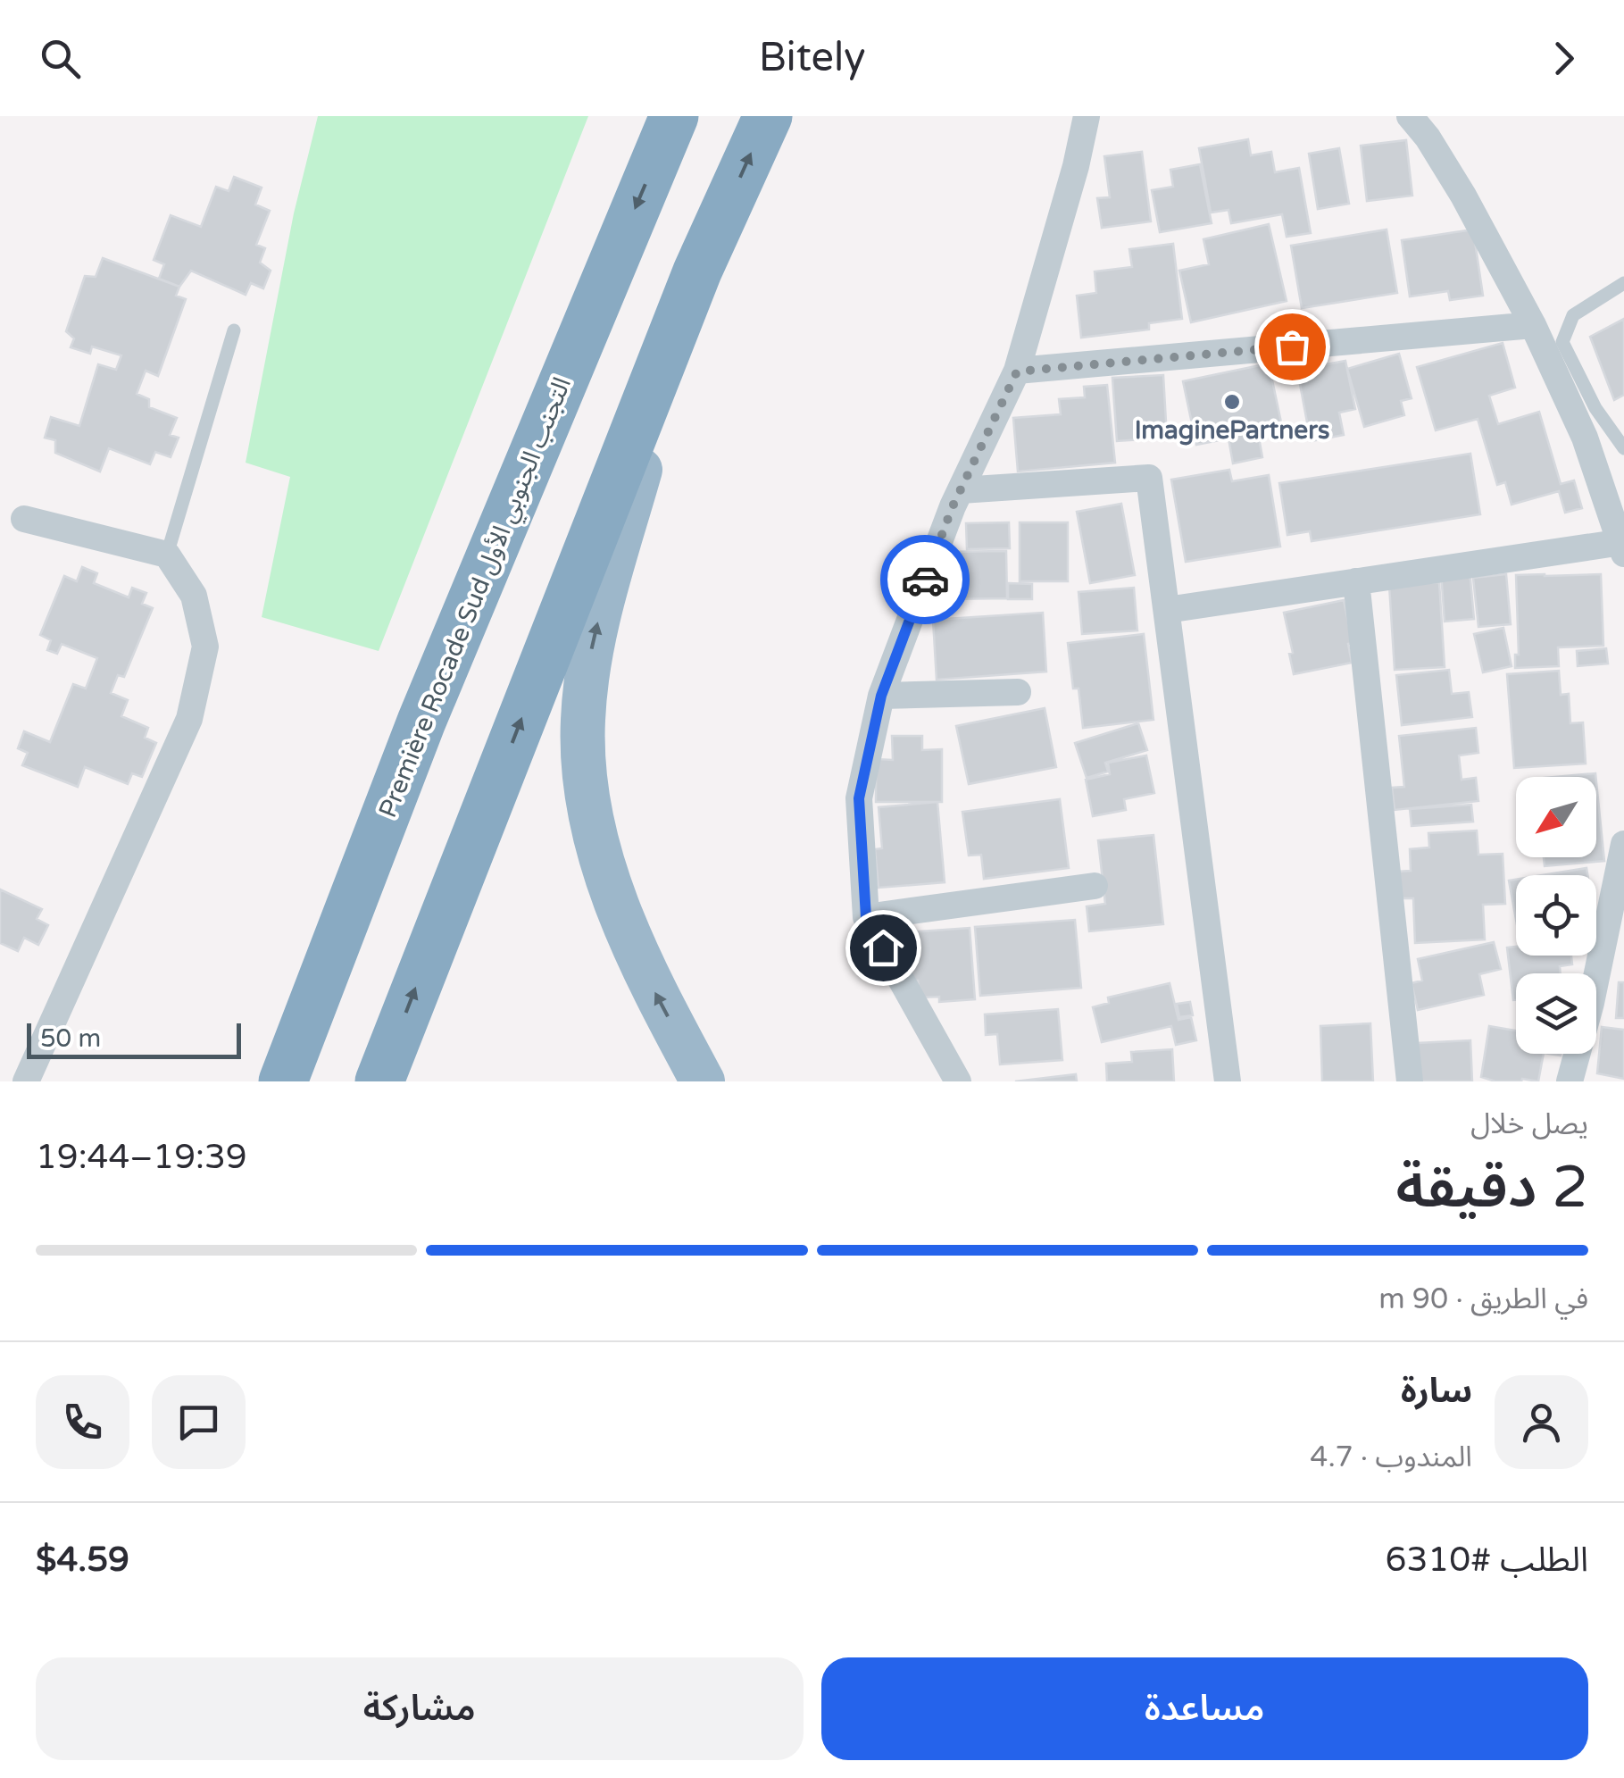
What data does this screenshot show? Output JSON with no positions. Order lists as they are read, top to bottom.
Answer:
{
  "streets": {
    "highway": ["Première Rocade Sud التجنب الجنوبي الأول"]
  },
  "places": ["ImaginePartners"],
  "scale_bar": "50 m",
  "north": "bottom left",
  "page": {
    "header": "Bitely",
    "scale": "50 m",
    "heading": ["2 دقيقة", "يصل خلال", "19:39–19:44"],
    "panel": [
      "سارة",
      "المندوب · 4.7",
      "الطلب #6310",
      "$4.59"
    ],
    "bar": "في الطريق · 90 m",
    "buttons": ["مساعدة", "مشاركة"]
  }
}
